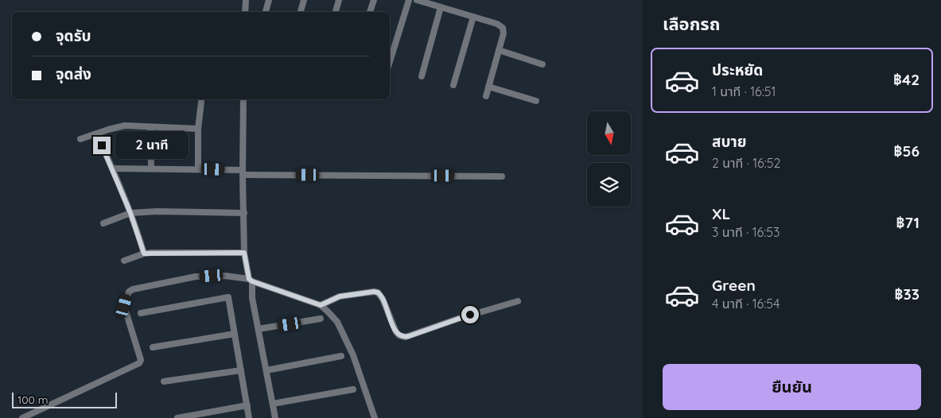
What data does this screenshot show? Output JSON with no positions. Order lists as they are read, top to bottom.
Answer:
{
  "scale_bar": "100 m",
  "north": "bottom",
  "page": {
    "heading": "เลือกรถ",
    "banner": ["จุดรับ", "จุดส่ง"],
    "list": [
      {
        "name": "ประหยัด",
        "note": "1 นาที · 16:51",
        "value": "฿42"
      },
      {
        "name": "สบาย",
        "note": "2 นาที · 16:52",
        "value": "฿56"
      },
      {
        "name": "XL",
        "note": "3 นาที · 16:53",
        "value": "฿71"
      },
      {
        "name": "Green",
        "note": "4 นาที · 16:54",
        "value": "฿33"
      }
    ],
    "bubble": "2 นาที",
    "buttons": "ยืนยัน",
    "scale": "100 m"
  }
}
